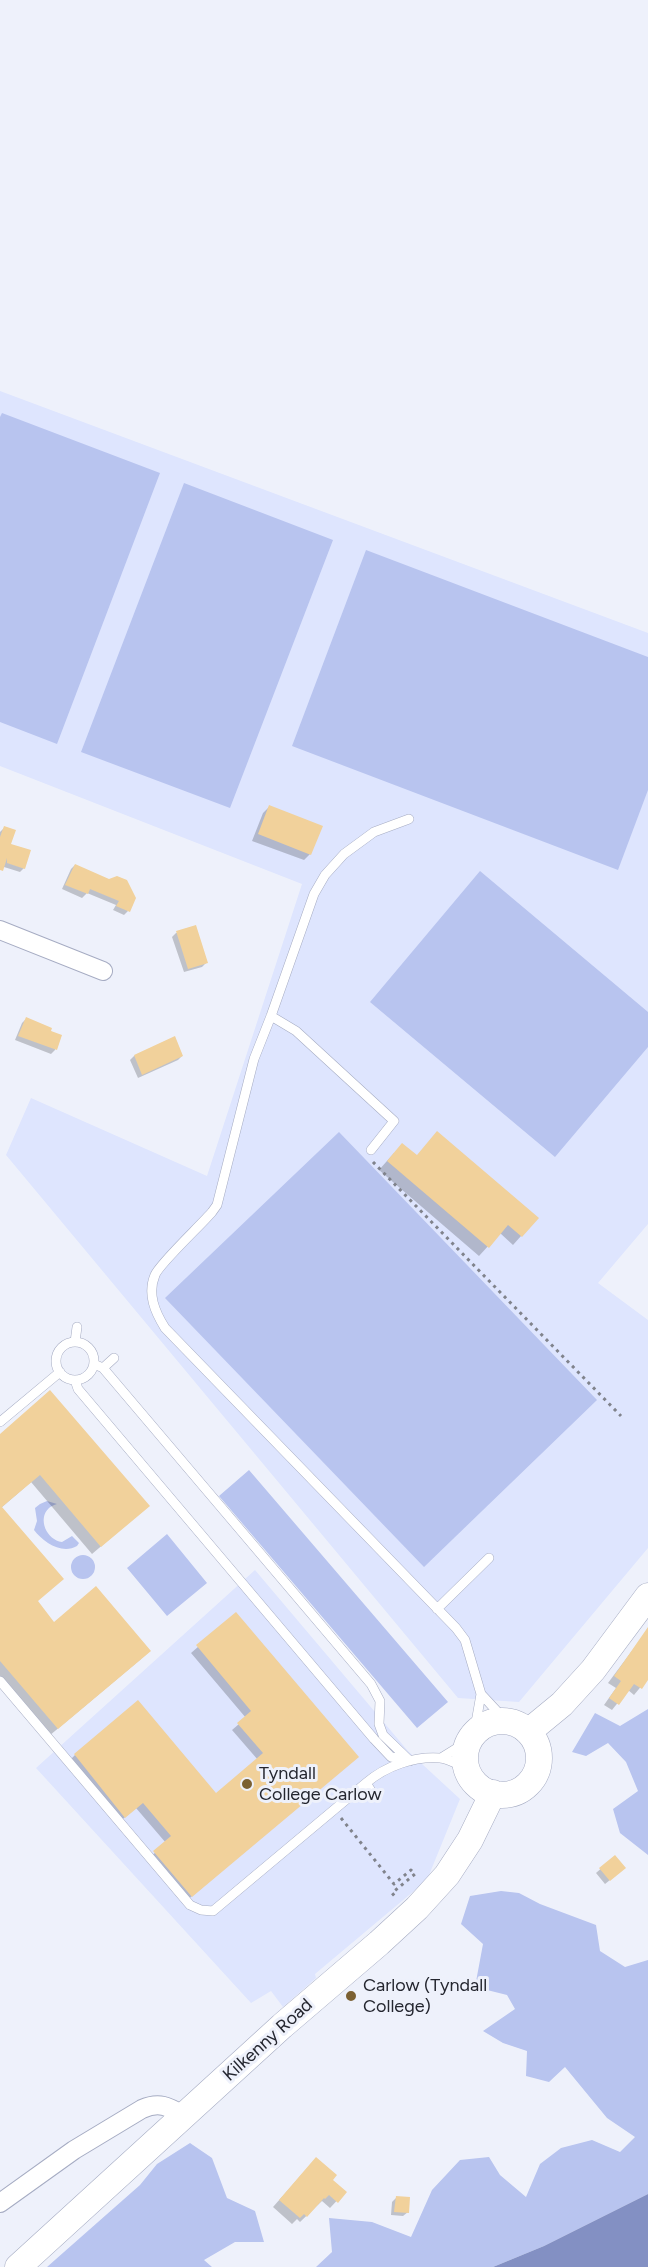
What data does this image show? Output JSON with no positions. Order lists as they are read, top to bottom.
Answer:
{
  "streets": {
    "main road": ["Kilkenny Road"]
  },
  "places": ["Tyndall College Carlow", "Carlow (Tyndall College)"]
}
